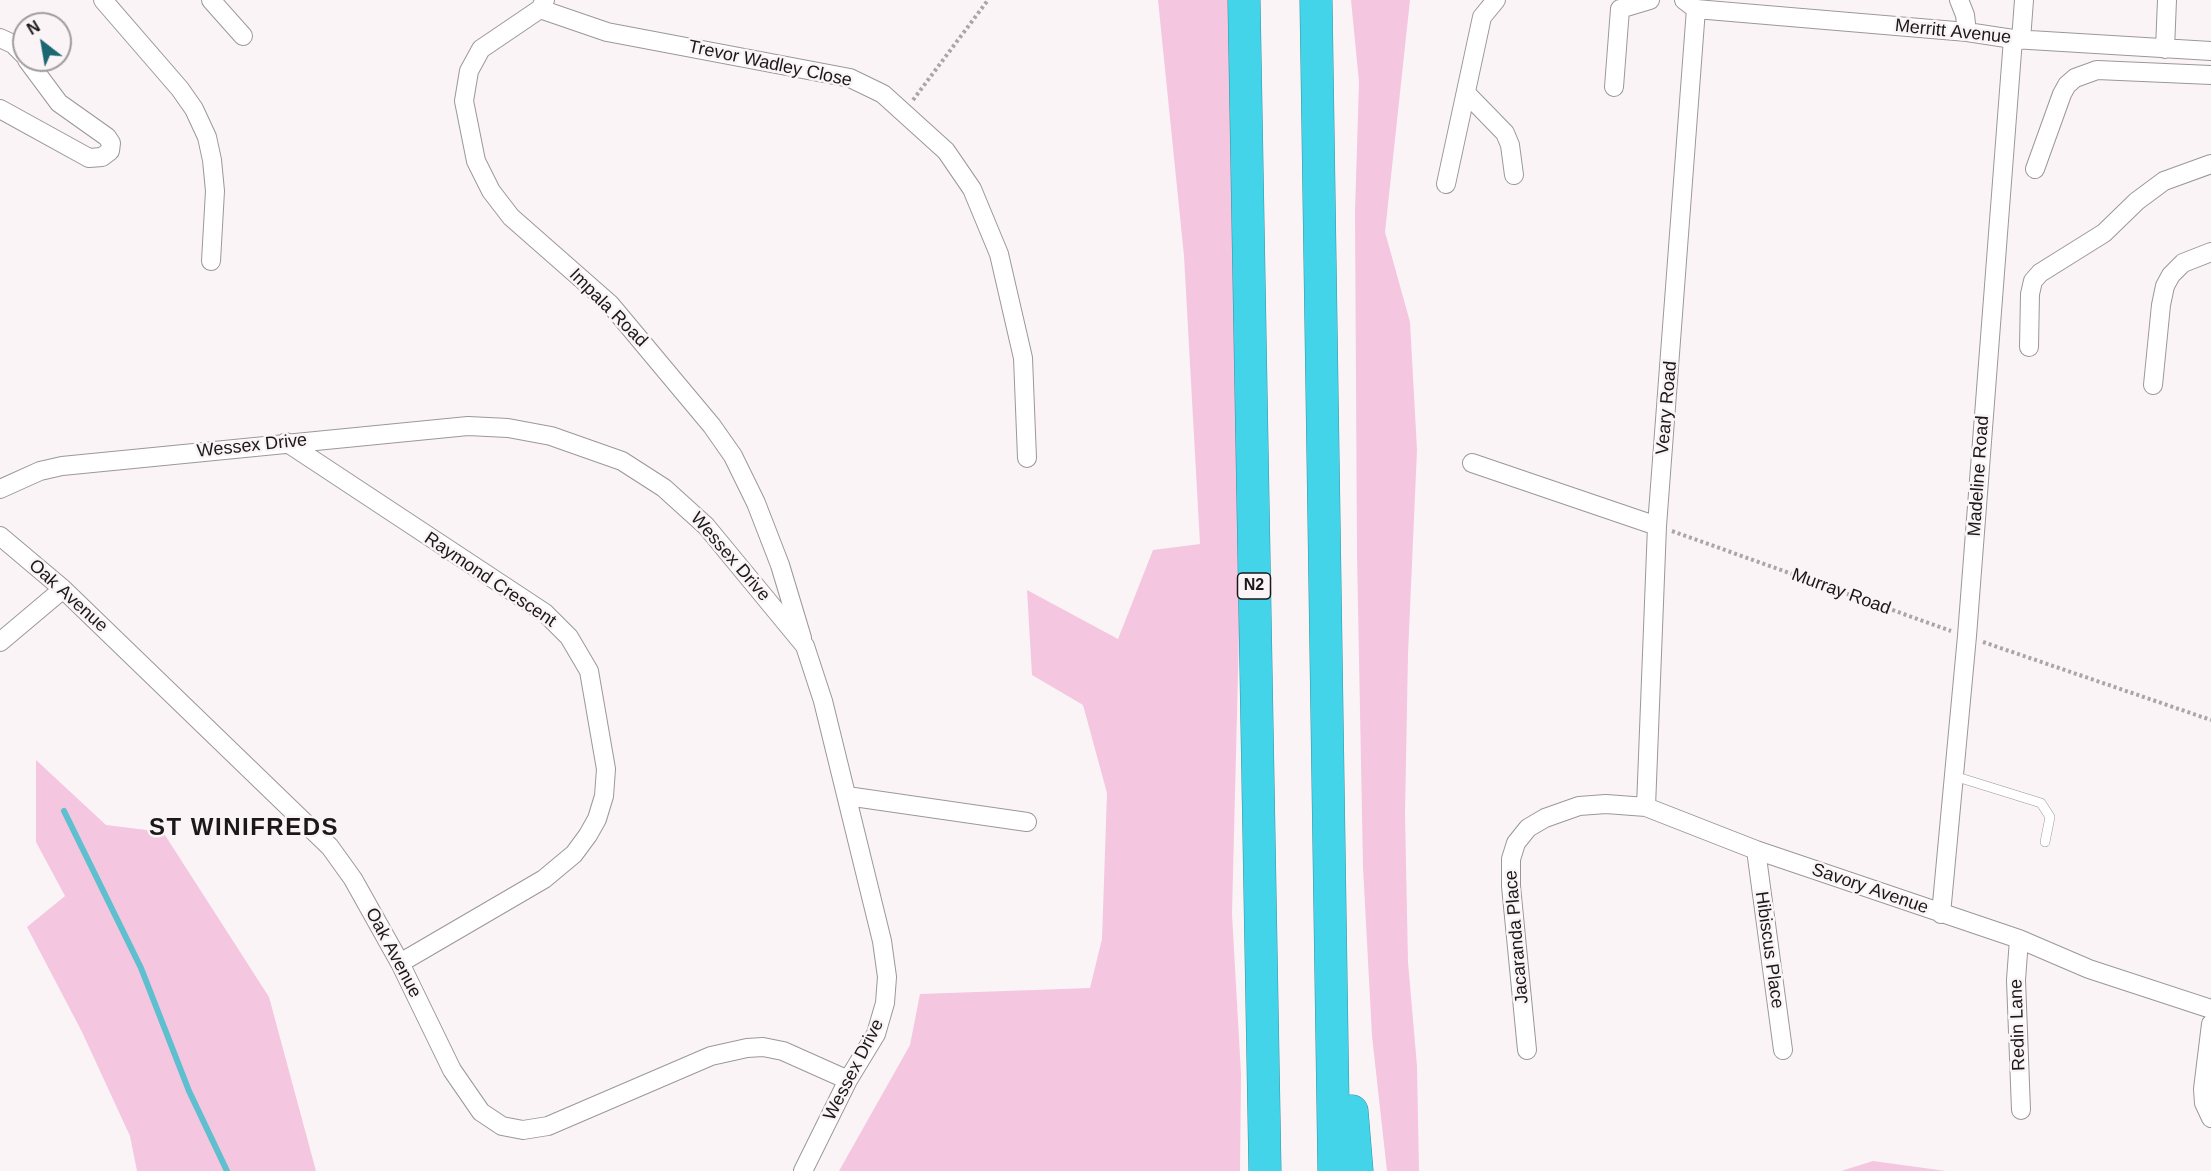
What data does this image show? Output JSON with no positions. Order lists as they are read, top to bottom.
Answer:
{
  "streets": {
    "highway": ["N2"],
    "street": [
      "Merritt Avenue",
      "Trevor Wadley Close",
      "Impala Road",
      "Veary Road",
      "Wessex Drive",
      "Madeline Road",
      "Raymond Crescent",
      "Oak Avenue",
      "Savory Avenue",
      "Jacaranda Place",
      "Hibiscus Place",
      "Redin Lane"
    ],
    "path": ["Murray Road"]
  },
  "crossings": [
    ["Merritt Avenue", "Veary Road"],
    ["Merritt Avenue", "Madeline Road"],
    ["Trevor Wadley Close", "Impala Road"],
    ["Impala Road", "Wessex Drive"],
    ["Veary Road", "Murray Road"],
    ["Veary Road", "Savory Avenue"],
    ["Wessex Drive", "Raymond Crescent"],
    ["Wessex Drive", "Oak Avenue"],
    ["Madeline Road", "Murray Road"],
    ["Madeline Road", "Savory Avenue"],
    ["Raymond Crescent", "Oak Avenue"],
    ["Savory Avenue", "Jacaranda Place"],
    ["Savory Avenue", "Hibiscus Place"],
    ["Savory Avenue", "Redin Lane"]
  ],
  "districts": ["ST WINIFREDS"],
  "north": "top left"
}
